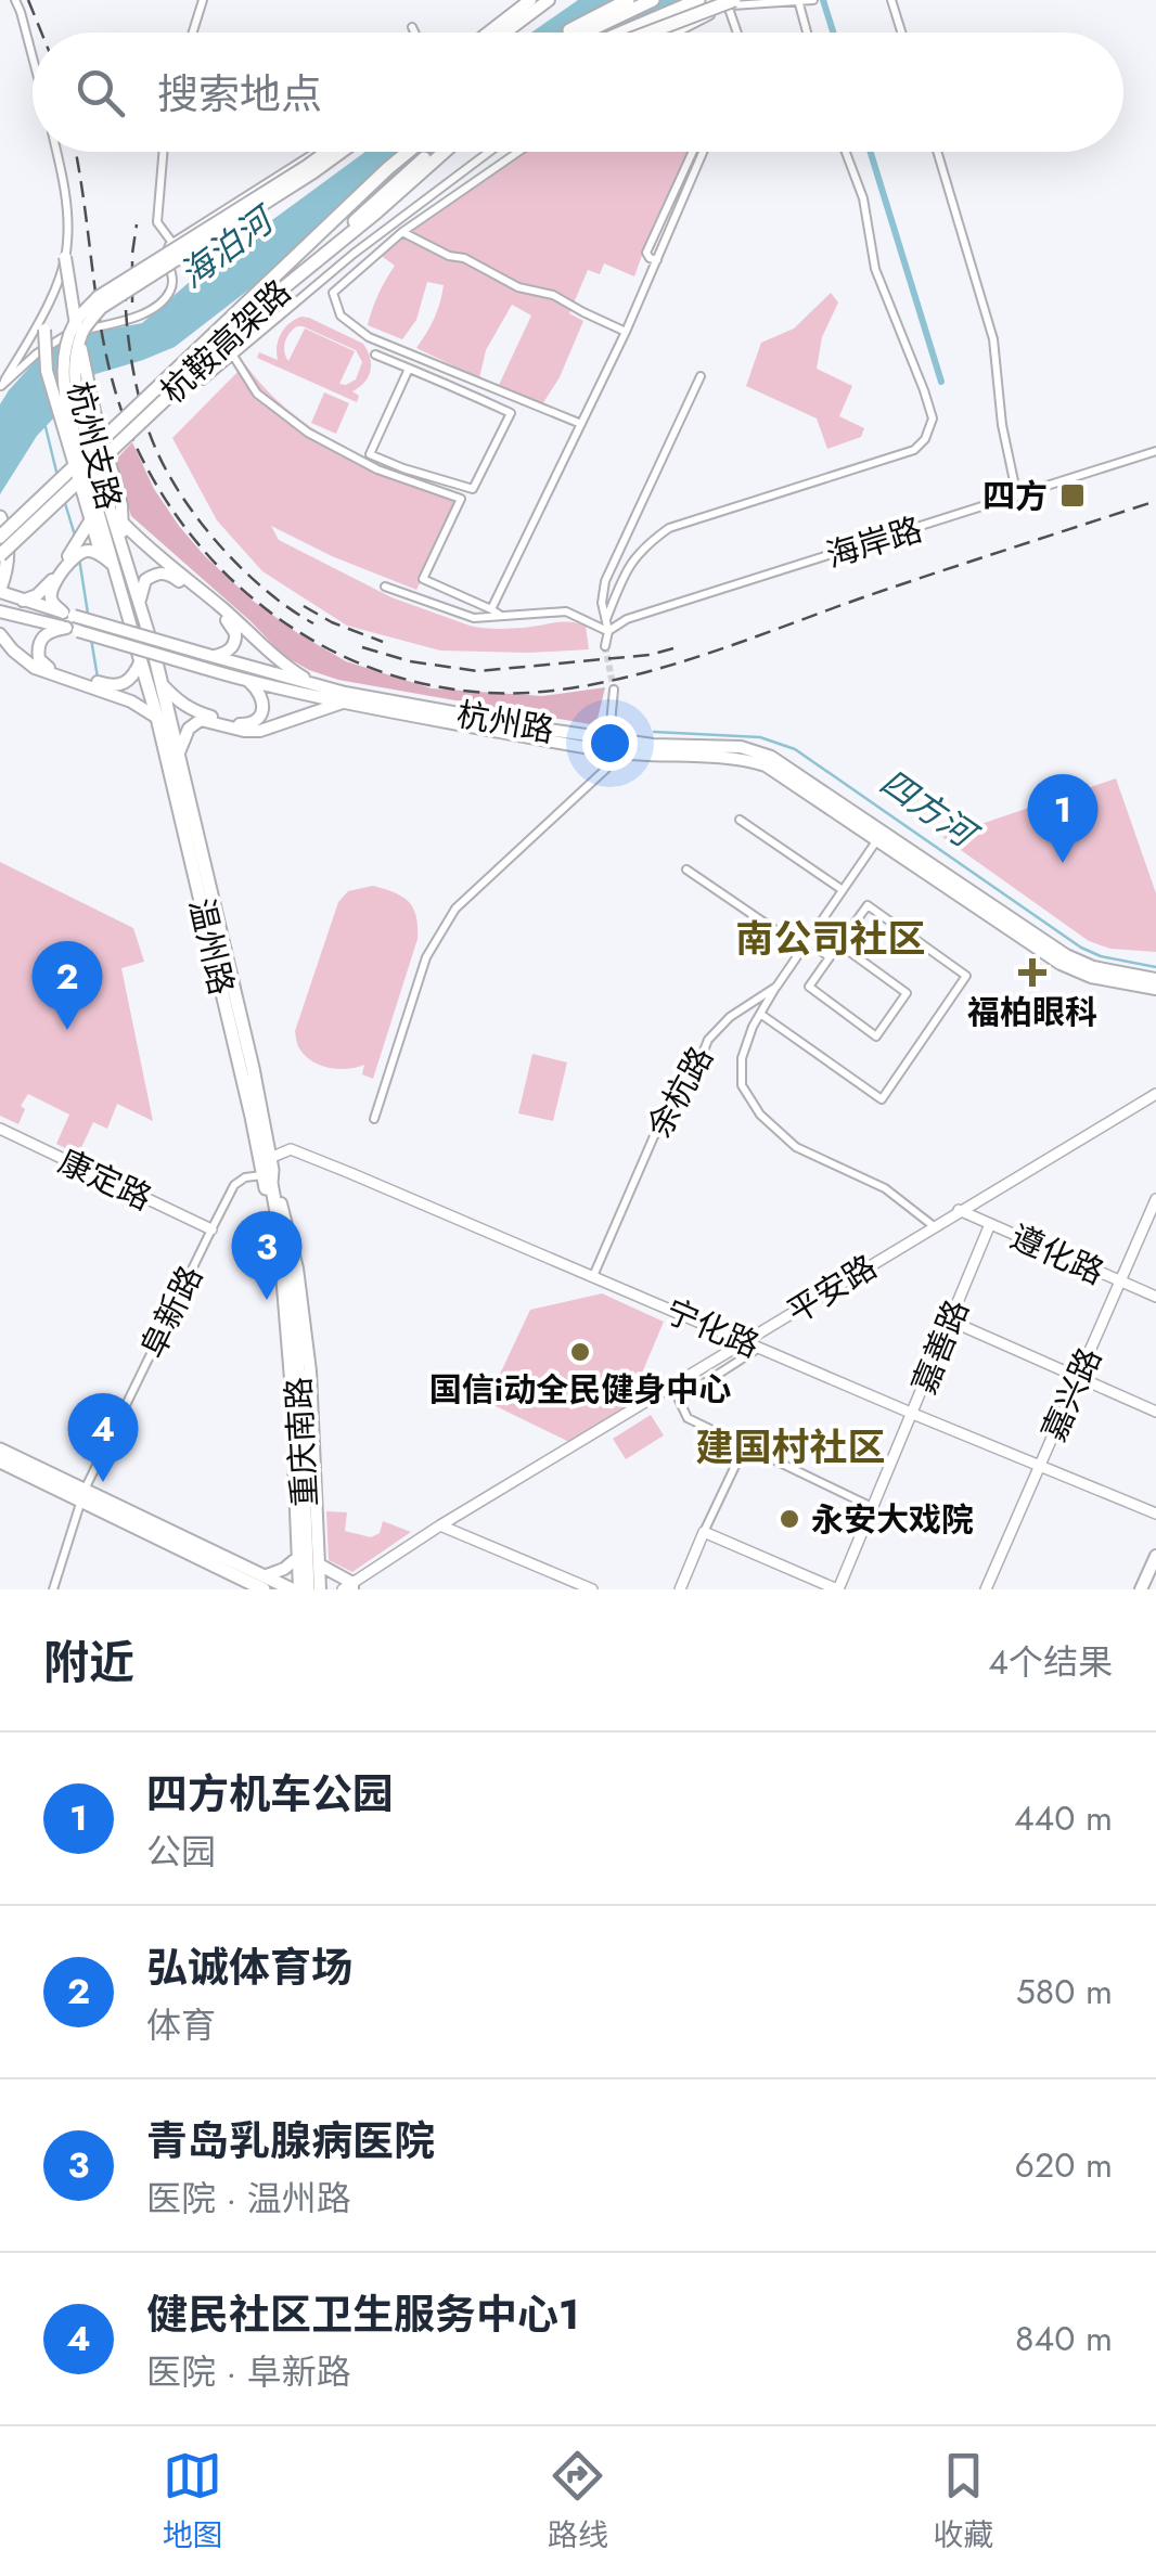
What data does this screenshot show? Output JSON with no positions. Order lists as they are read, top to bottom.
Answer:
{
  "streets": {
    "main road": [
      "杭鞍高架路",
      "杭州支路",
      "杭州路",
      "温州路",
      "重庆南路"
    ],
    "street": [
      "海岸路",
      "余杭路",
      "康定路",
      "遵化路",
      "平安路",
      "阜新路",
      "宁化路",
      "嘉善路",
      "嘉兴路"
    ]
  },
  "crossings": [
    ["杭州支路", "温州路"],
    ["杭州路", "余杭路"],
    ["温州路", "阜新路"],
    ["温州路", "宁化路"],
    ["温州路", "重庆南路"],
    ["余杭路", "宁化路"],
    ["康定路", "阜新路"],
    ["遵化路", "平安路"],
    ["遵化路", "嘉善路"],
    ["遵化路", "嘉兴路"],
    ["平安路", "宁化路"],
    ["阜新路", "宁化路"],
    ["宁化路", "嘉善路"],
    ["宁化路", "嘉兴路"]
  ],
  "districts": ["南公司社区", "建国村社区"],
  "water": ["海泊河", "四方河"],
  "places": {
    "transit": ["四方"],
    "health": ["福柏眼科"],
    "other": ["国信i动全民健身中心", "永安大戏院"]
  },
  "page": {
    "search": "搜索地点",
    "pins": [
      "1",
      "2",
      "3",
      "4"
    ],
    "heading": ["附近", "4个结果"],
    "list": [
      {
        "mark": "1",
        "name": "四方机车公园",
        "note": "公园",
        "value": "440 m"
      },
      {
        "mark": "2",
        "name": "弘诚体育场",
        "note": "体育",
        "value": "580 m"
      },
      {
        "mark": "3",
        "name": "青岛乳腺病医院",
        "note": "医院 · 温州路",
        "value": "620 m"
      },
      {
        "mark": "4",
        "name": "健民社区卫生服务中心1",
        "note": "医院 · 阜新路",
        "value": "840 m"
      }
    ],
    "nav": ["地图", "路线", "收藏"]
  }
}
